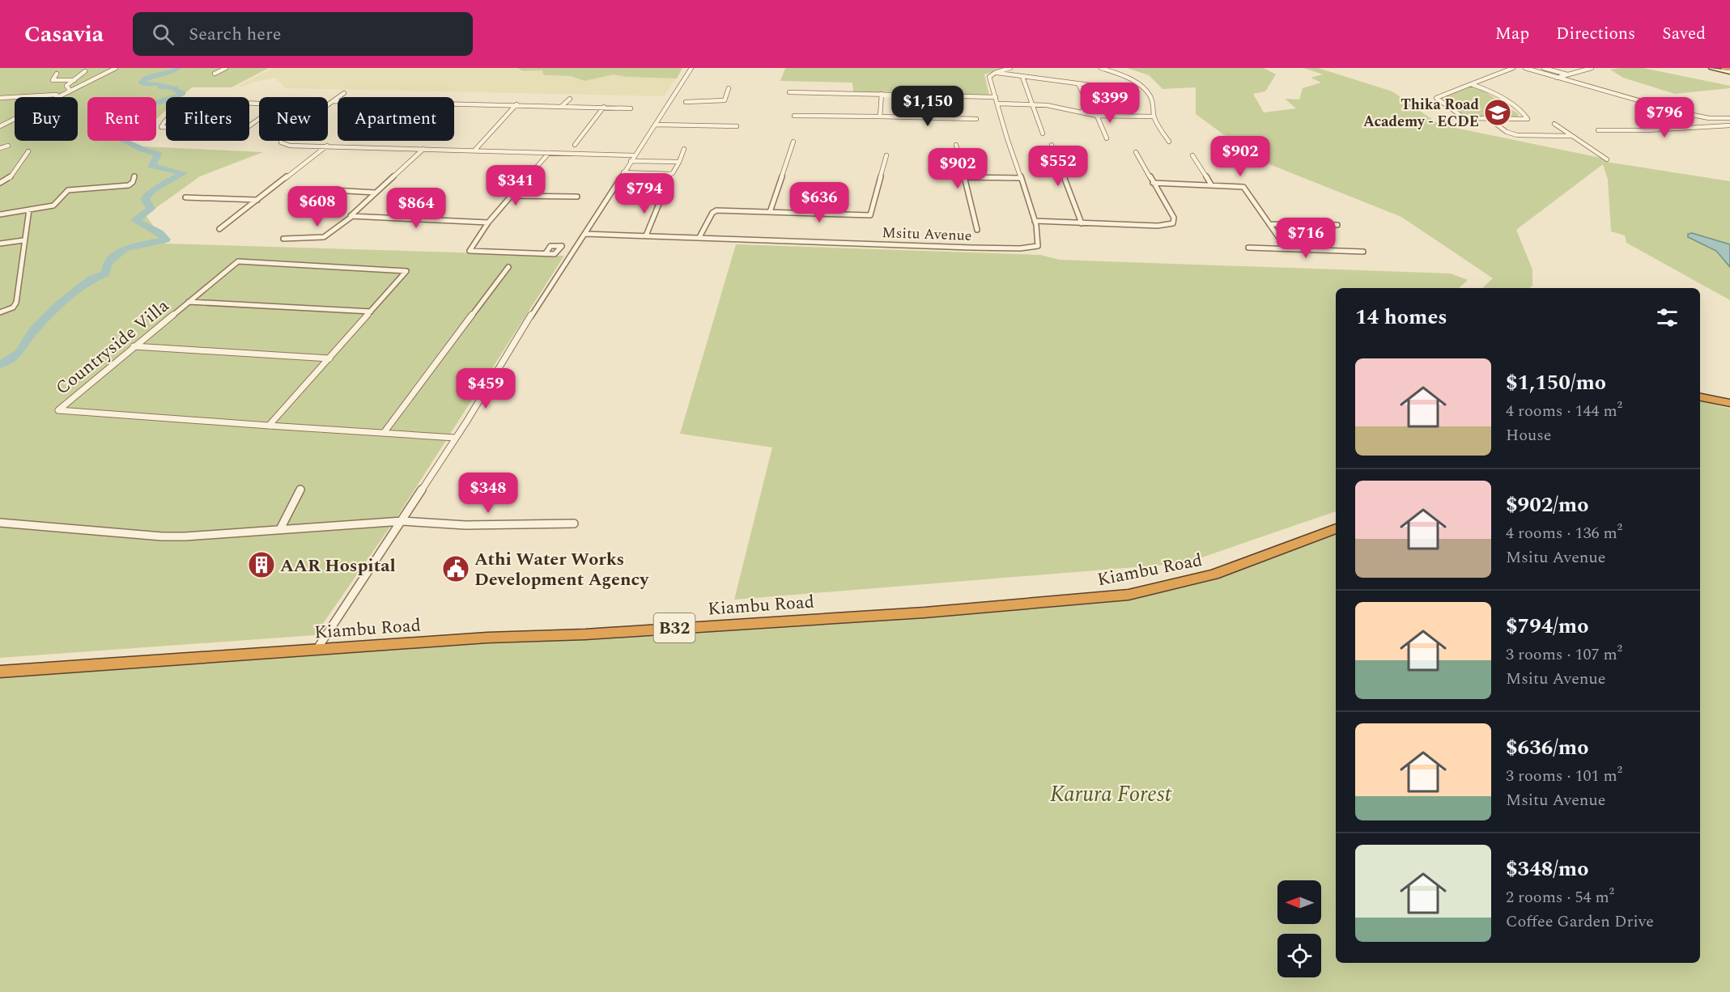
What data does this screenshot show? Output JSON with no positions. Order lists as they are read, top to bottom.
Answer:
{
  "streets": {
    "highway": ["Kiambu Road", "B32"],
    "street": ["Msitu Avenue", "Countryside Villa"]
  },
  "parks": ["Karura Forest"],
  "places": {
    "school or university": ["Thika Road Academy - ECDE"],
    "building": ["AAR Hospital"],
    "public building": ["Athi Water Works Development Agency"]
  },
  "north": "left",
  "page": {
    "header": "Casavia",
    "search": "Search here",
    "nav": ["Map", "Directions", "Saved"],
    "price": [
      "$399",
      "$1,150",
      "$796",
      "$902",
      "$552",
      "$902",
      "$341",
      "$794",
      "$636",
      "$608",
      "$864",
      "$716",
      "$459",
      "$348"
    ],
    "chip": [
      "Buy",
      "Rent",
      "Filters",
      "New",
      "Apartment"
    ],
    "heading": "14 homes",
    "list": [
      {
        "name": "$1,150/mo",
        "note": "4 rooms · 144 m² · House"
      },
      {
        "name": "$902/mo",
        "note": "4 rooms · 136 m² · Msitu Avenue"
      },
      {
        "name": "$794/mo",
        "note": "3 rooms · 107 m² · Msitu Avenue"
      },
      {
        "name": "$636/mo",
        "note": "3 rooms · 101 m² · Msitu Avenue"
      },
      {
        "name": "$348/mo",
        "note": "2 rooms · 54 m² · Coffee Garden Drive"
      }
    ]
  }
}
